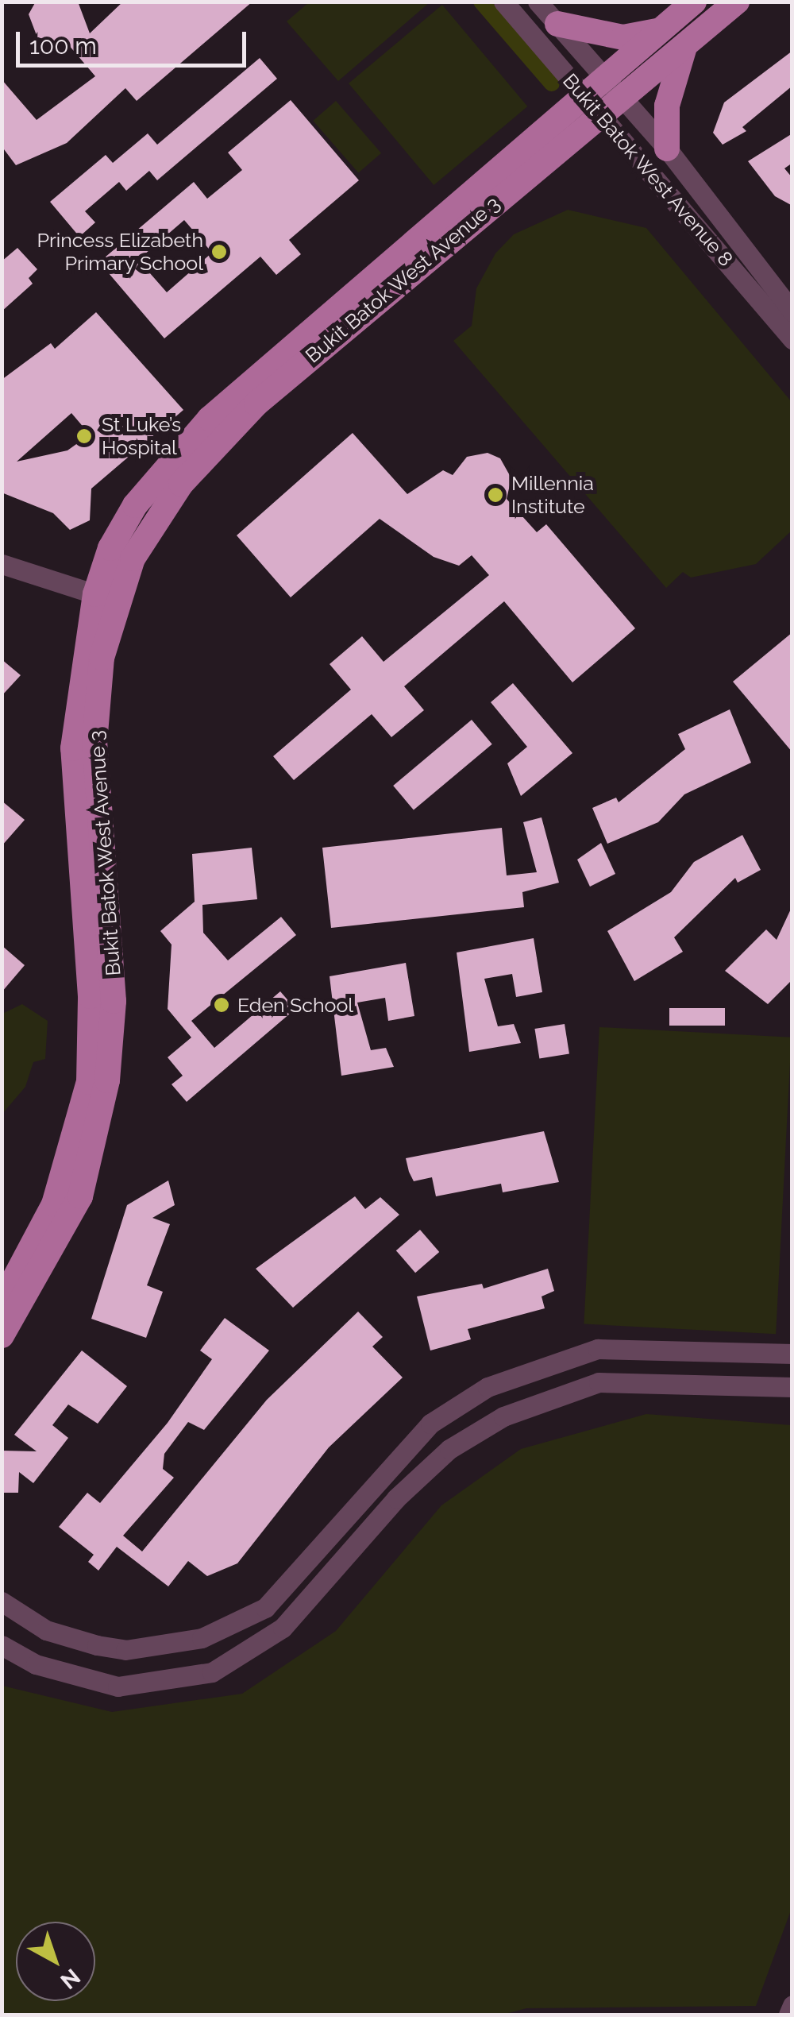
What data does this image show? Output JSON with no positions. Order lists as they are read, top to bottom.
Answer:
{
  "streets": {
    "main road": ["Bukit Batok West Avenue 3"],
    "street": ["Bukit Batok West Avenue 8"]
  },
  "crossings": [
    ["Bukit Batok West Avenue 8", "Bukit Batok West Avenue 3"]
  ],
  "places": [
    "Princess Elizabeth Primary School",
    "St Luke’s Hospital",
    "Millennia Institute",
    "Eden School"
  ],
  "scale_bar": "100 m",
  "north": "bottom right"
}
